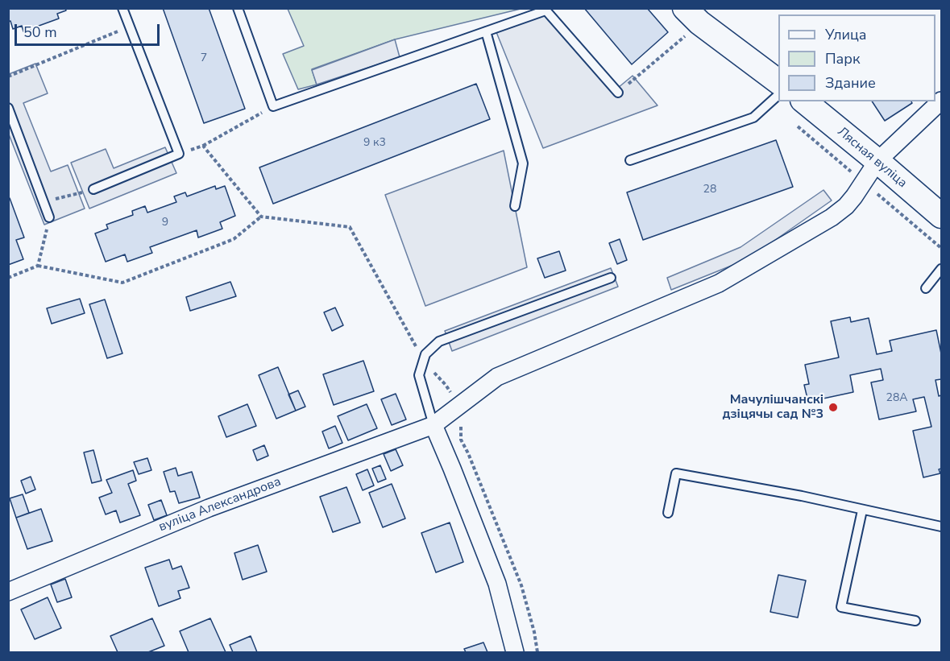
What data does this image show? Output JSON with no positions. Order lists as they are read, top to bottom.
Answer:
{
  "streets": {
    "main road": ["Лясная вуліца"],
    "street": ["вуліца Александрова"]
  },
  "crossings": [
    ["Лясная вуліца", "вуліца Александрова"]
  ],
  "places": ["Мачулішчанскі дзіцячы сад №3"],
  "house_numbers": [
    "7",
    "9 к3",
    "28",
    "9",
    "28А"
  ],
  "legend": ["Улица", "Парк", "Здание"],
  "scale_bar": "50 m"
}
